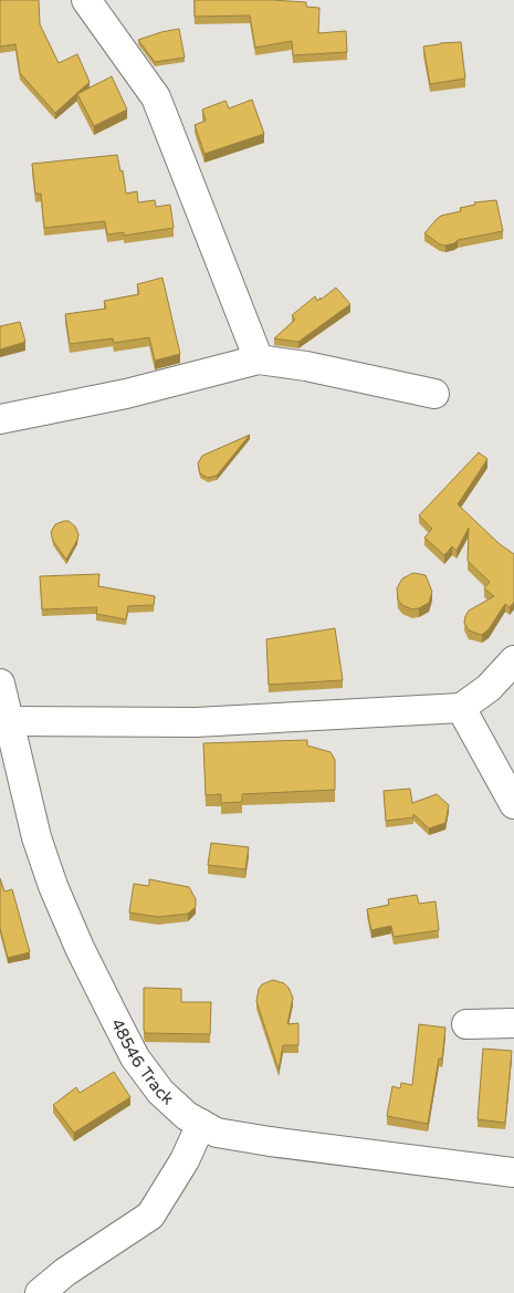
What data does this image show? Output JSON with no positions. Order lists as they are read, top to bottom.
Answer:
{
  "streets": {
    "street": ["48546 Track"]
  }
}
